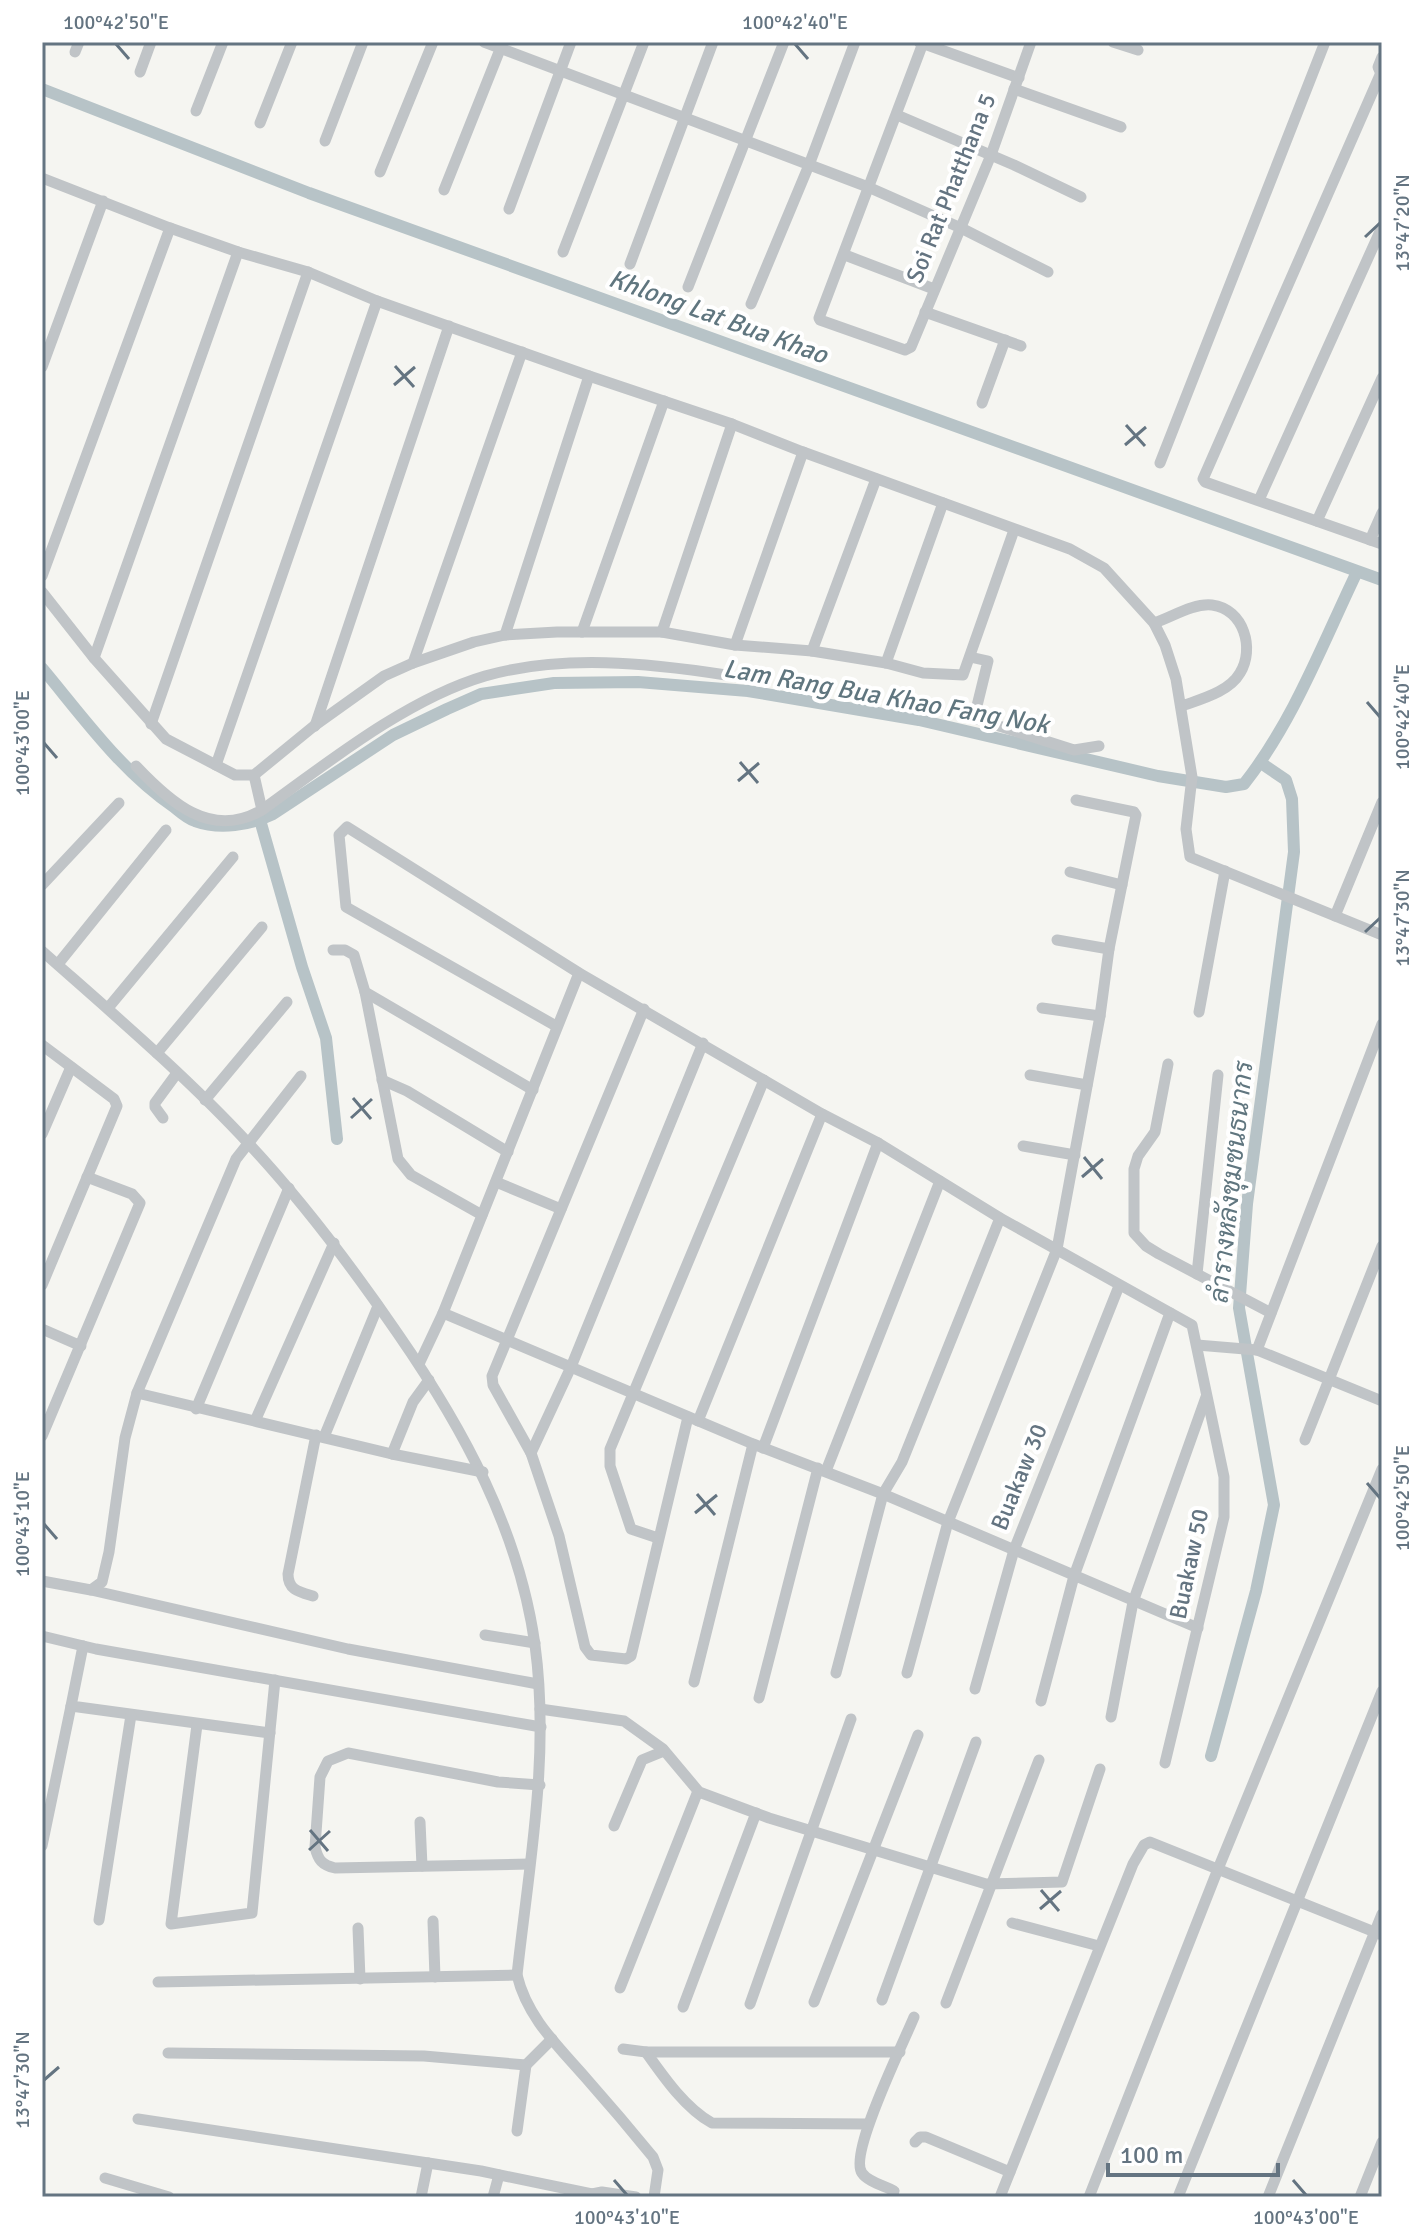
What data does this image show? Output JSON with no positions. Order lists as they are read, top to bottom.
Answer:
{
  "streets": {
    "street": ["Soi Rat Phatthana 5", "Buakaw 30", "Buakaw 50"]
  },
  "water": ["Khlong Lat Bua Khao", "Lam Rang Bua Khao Fang Nok", "ลำรางหลังชุมชนธนากร"],
  "scale_bar": "100 m",
  "coordinates": [
    "100°42'50\"E",
    "100°42'40\"E",
    "13°47'20\"N",
    "100°43'00\"E",
    "13°47'30\"N",
    "100°43'10\"E"
  ]
}
